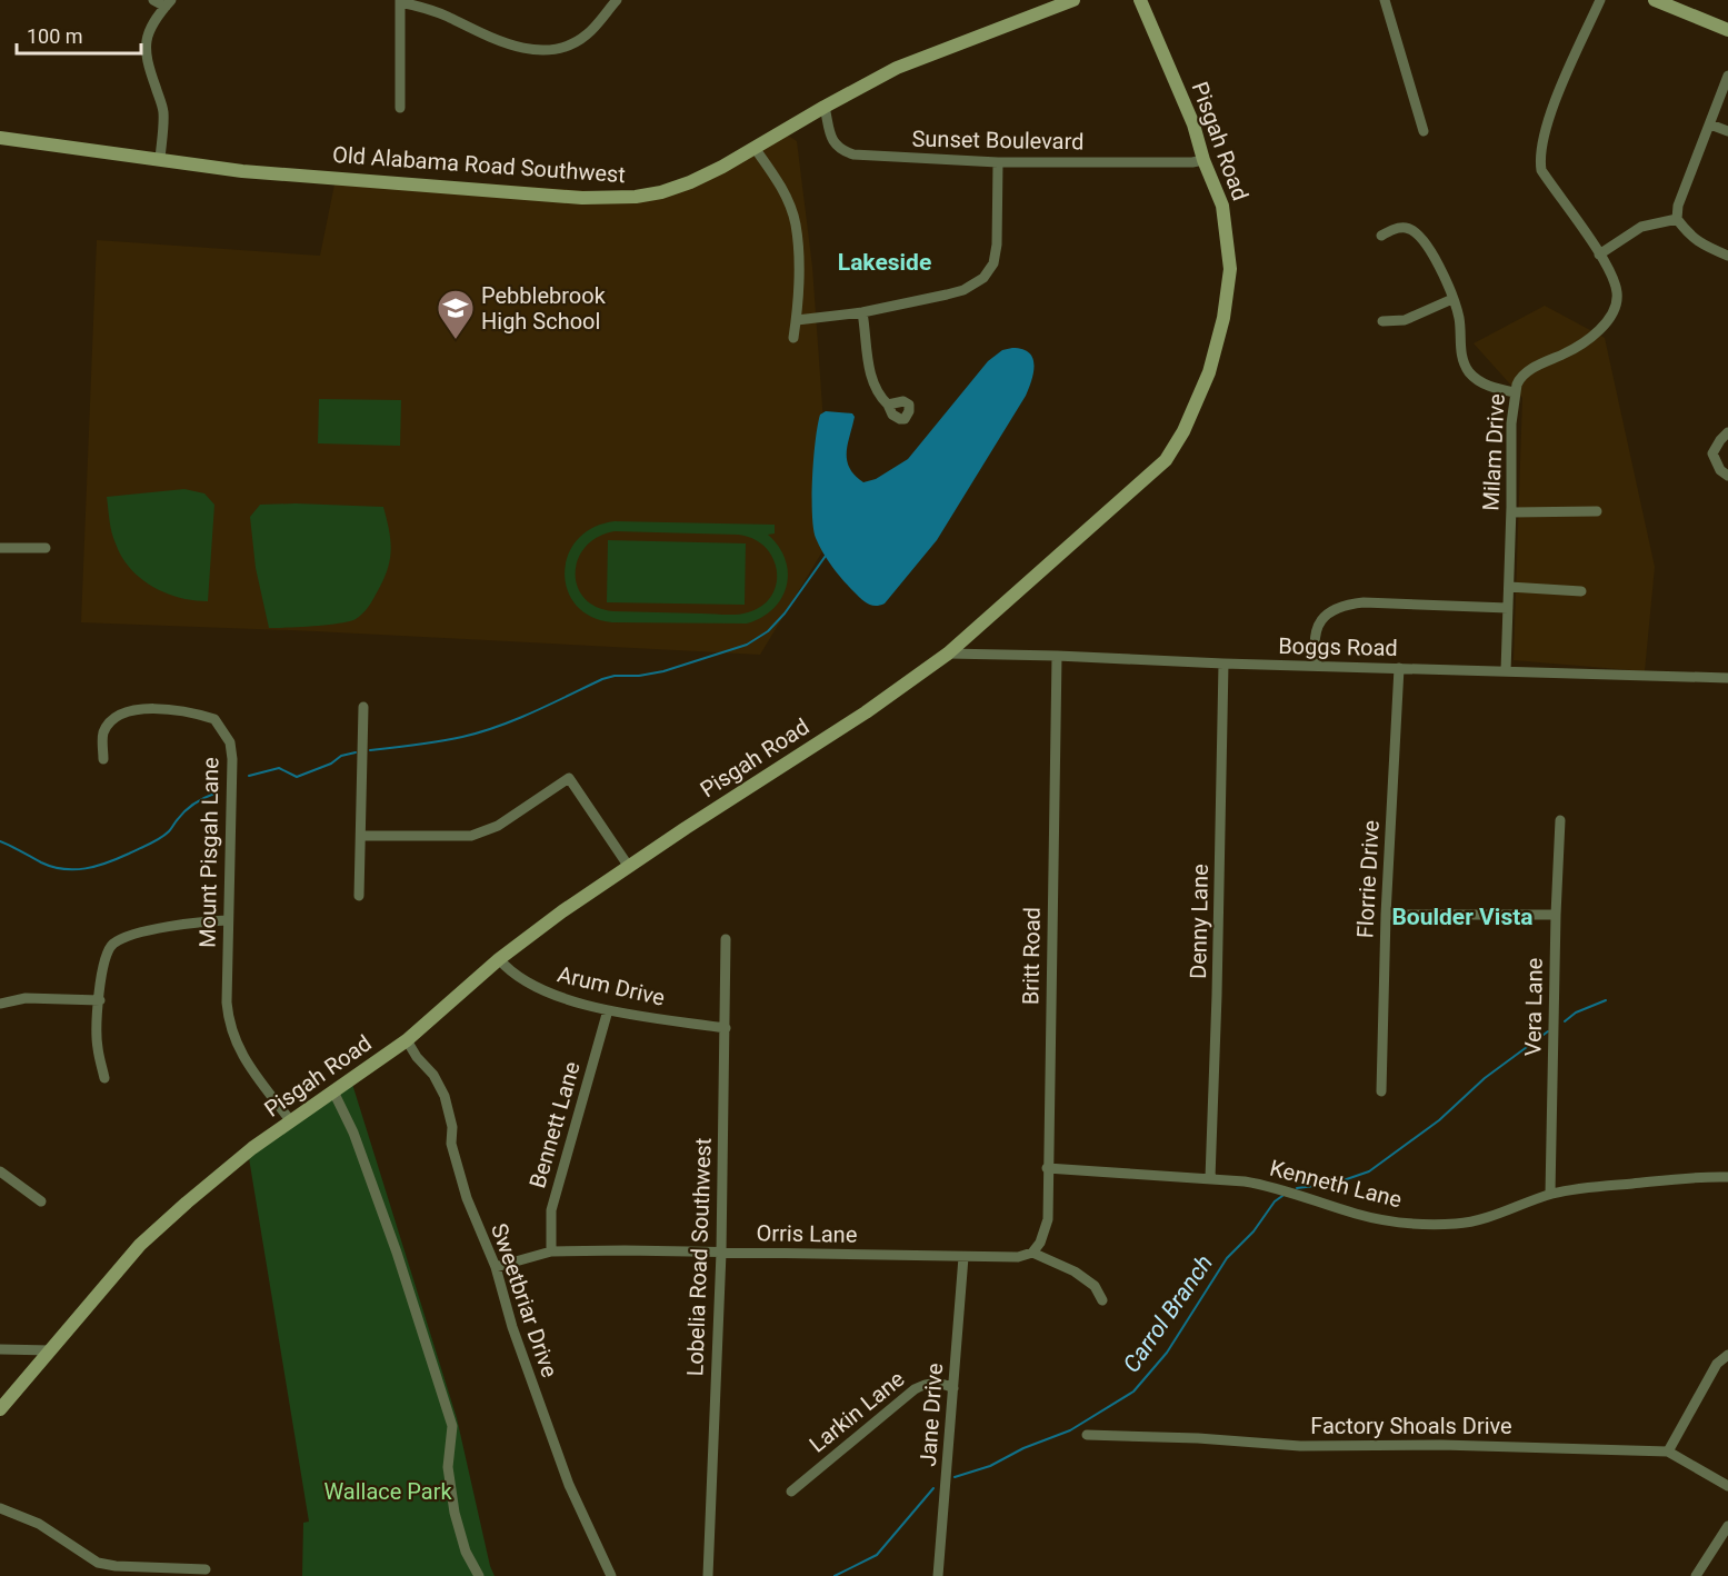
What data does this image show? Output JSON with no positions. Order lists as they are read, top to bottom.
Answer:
{
  "streets": {
    "street": [
      "Sunset Boulevard",
      "Pisgah Road",
      "Old Alabama Road Southwest",
      "Milam Drive",
      "Boggs Road",
      "Mount Pisgah Lane",
      "Florrie Drive",
      "Denny Lane",
      "Britt Road",
      "Arum Drive",
      "Vera Lane",
      "Bennett Lane",
      "Kenneth Lane",
      "Orris Lane",
      "Lobelia Road Southwest",
      "Sweetbriar Drive",
      "Larkin Lane",
      "Jane Drive",
      "Factory Shoals Drive"
    ]
  },
  "crossings": [
    ["Sunset Boulevard", "Pisgah Road"],
    ["Sunset Boulevard", "Old Alabama Road Southwest"],
    ["Pisgah Road", "Boggs Road"],
    ["Pisgah Road", "Mount Pisgah Lane"],
    ["Pisgah Road", "Arum Drive"],
    ["Pisgah Road", "Sweetbriar Drive"],
    ["Milam Drive", "Boggs Road"],
    ["Boggs Road", "Florrie Drive"],
    ["Boggs Road", "Denny Lane"],
    ["Boggs Road", "Britt Road"],
    ["Denny Lane", "Kenneth Lane"],
    ["Britt Road", "Kenneth Lane"],
    ["Britt Road", "Orris Lane"],
    ["Arum Drive", "Bennett Lane"],
    ["Arum Drive", "Lobelia Road Southwest"],
    ["Vera Lane", "Kenneth Lane"],
    ["Bennett Lane", "Orris Lane"],
    ["Orris Lane", "Lobelia Road Southwest"],
    ["Orris Lane", "Sweetbriar Drive"],
    ["Orris Lane", "Jane Drive"],
    ["Larkin Lane", "Jane Drive"]
  ],
  "districts": ["Lakeside", "Boulder Vista"],
  "water": ["Carrol Branch"],
  "parks": ["Wallace Park"],
  "places": {
    "school or university": ["Pebblebrook High School"]
  },
  "scale_bar": "100 m"
}
